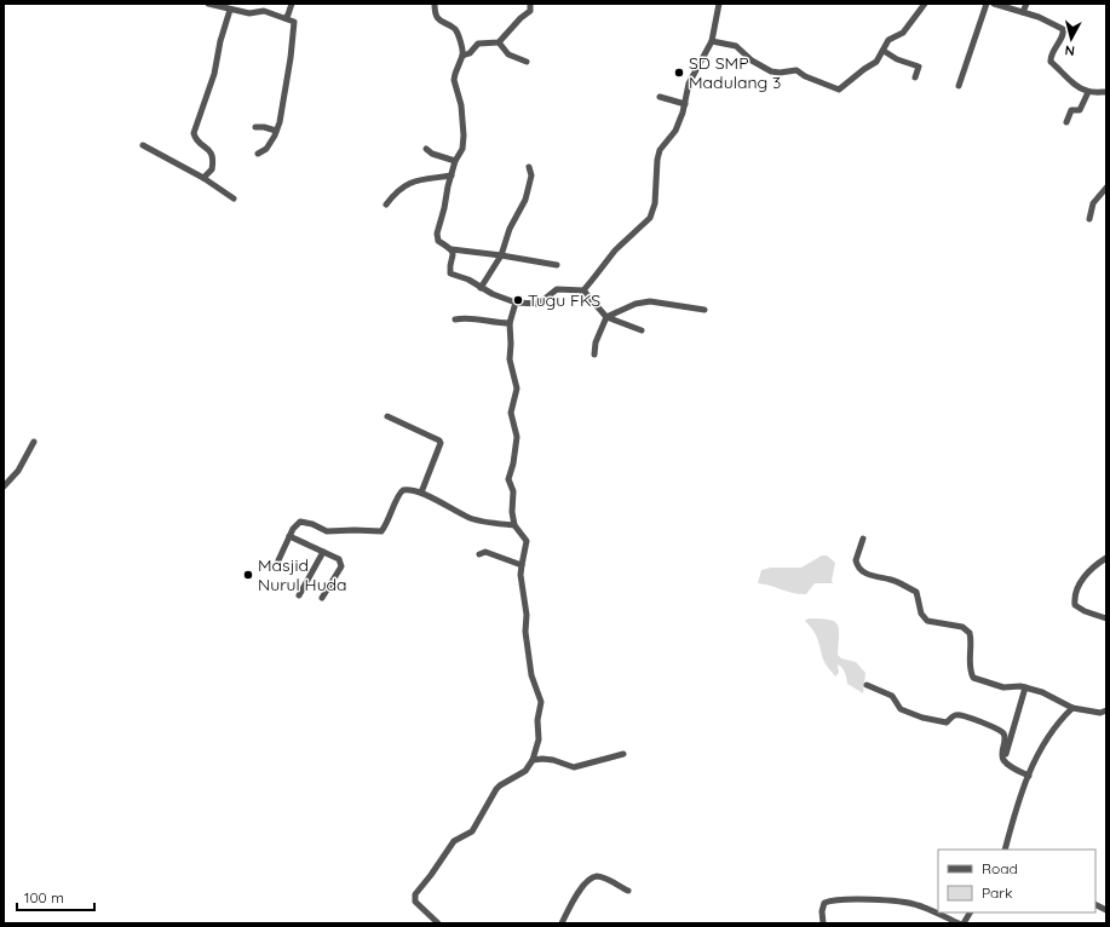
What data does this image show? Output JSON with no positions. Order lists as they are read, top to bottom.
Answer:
{
  "places": ["SD SMP Madulang 3", "Tugu FKS", "Masjid Nurul Huda"],
  "legend": ["Road", "Park"],
  "scale_bar": "100 m",
  "north": "bottom"
}
